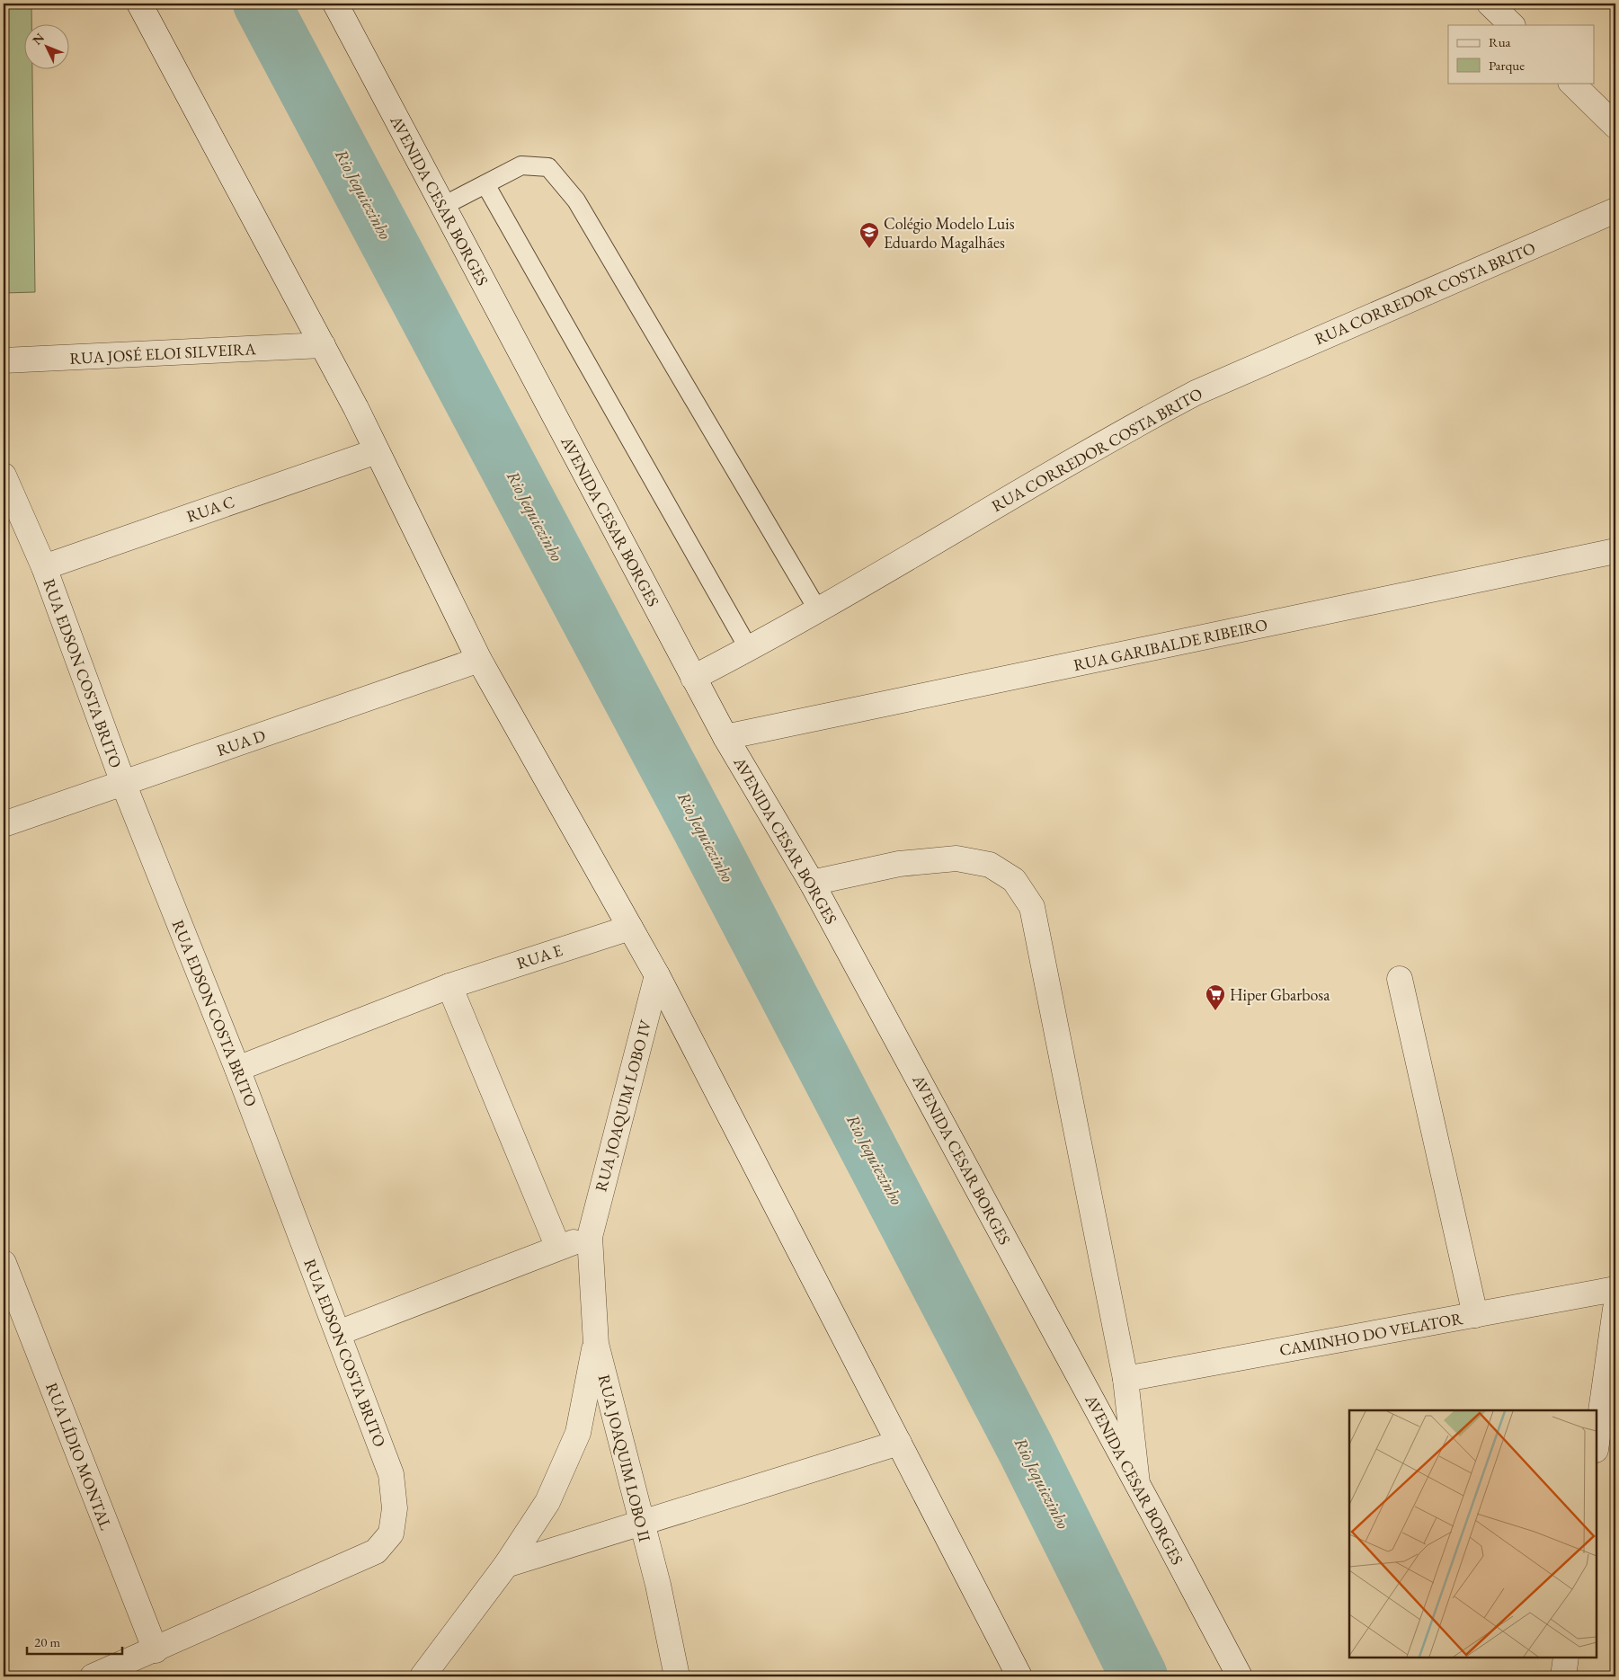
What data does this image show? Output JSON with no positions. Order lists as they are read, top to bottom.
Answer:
{
  "streets": {
    "street": [
      "AVENIDA CESAR BORGES",
      "RUA CORREDOR COSTA BRITO",
      "RUA JOSÉ ELOI SILVEIRA",
      "RUA C",
      "RUA GARIBALDE RIBEIRO",
      "RUA EDSON COSTA BRITO",
      "RUA D",
      "RUA E",
      "RUA JOAQUIM LOBO IV",
      "CAMINHO DO VELATOR",
      "RUA LÍDIO MONTAL",
      "RUA JOAQUIM LOBO II"
    ]
  },
  "crossings": [
    ["AVENIDA CESAR BORGES", "RUA CORREDOR COSTA BRITO"],
    ["AVENIDA CESAR BORGES", "RUA GARIBALDE RIBEIRO"],
    ["RUA C", "RUA EDSON COSTA BRITO"],
    ["RUA EDSON COSTA BRITO", "RUA D"],
    ["RUA EDSON COSTA BRITO", "RUA E"],
    ["RUA EDSON COSTA BRITO", "RUA LÍDIO MONTAL"],
    ["RUA JOAQUIM LOBO IV", "RUA JOAQUIM LOBO II"]
  ],
  "water": ["Rio Jequiezinho"],
  "places": {
    "school or university": ["Colégio Modelo Luis Eduardo Magalhães"],
    "supermarket": ["Hiper Gbarbosa"]
  },
  "legend": ["Rua", "Parque"],
  "scale_bar": "20 m",
  "north": "top left"
}
